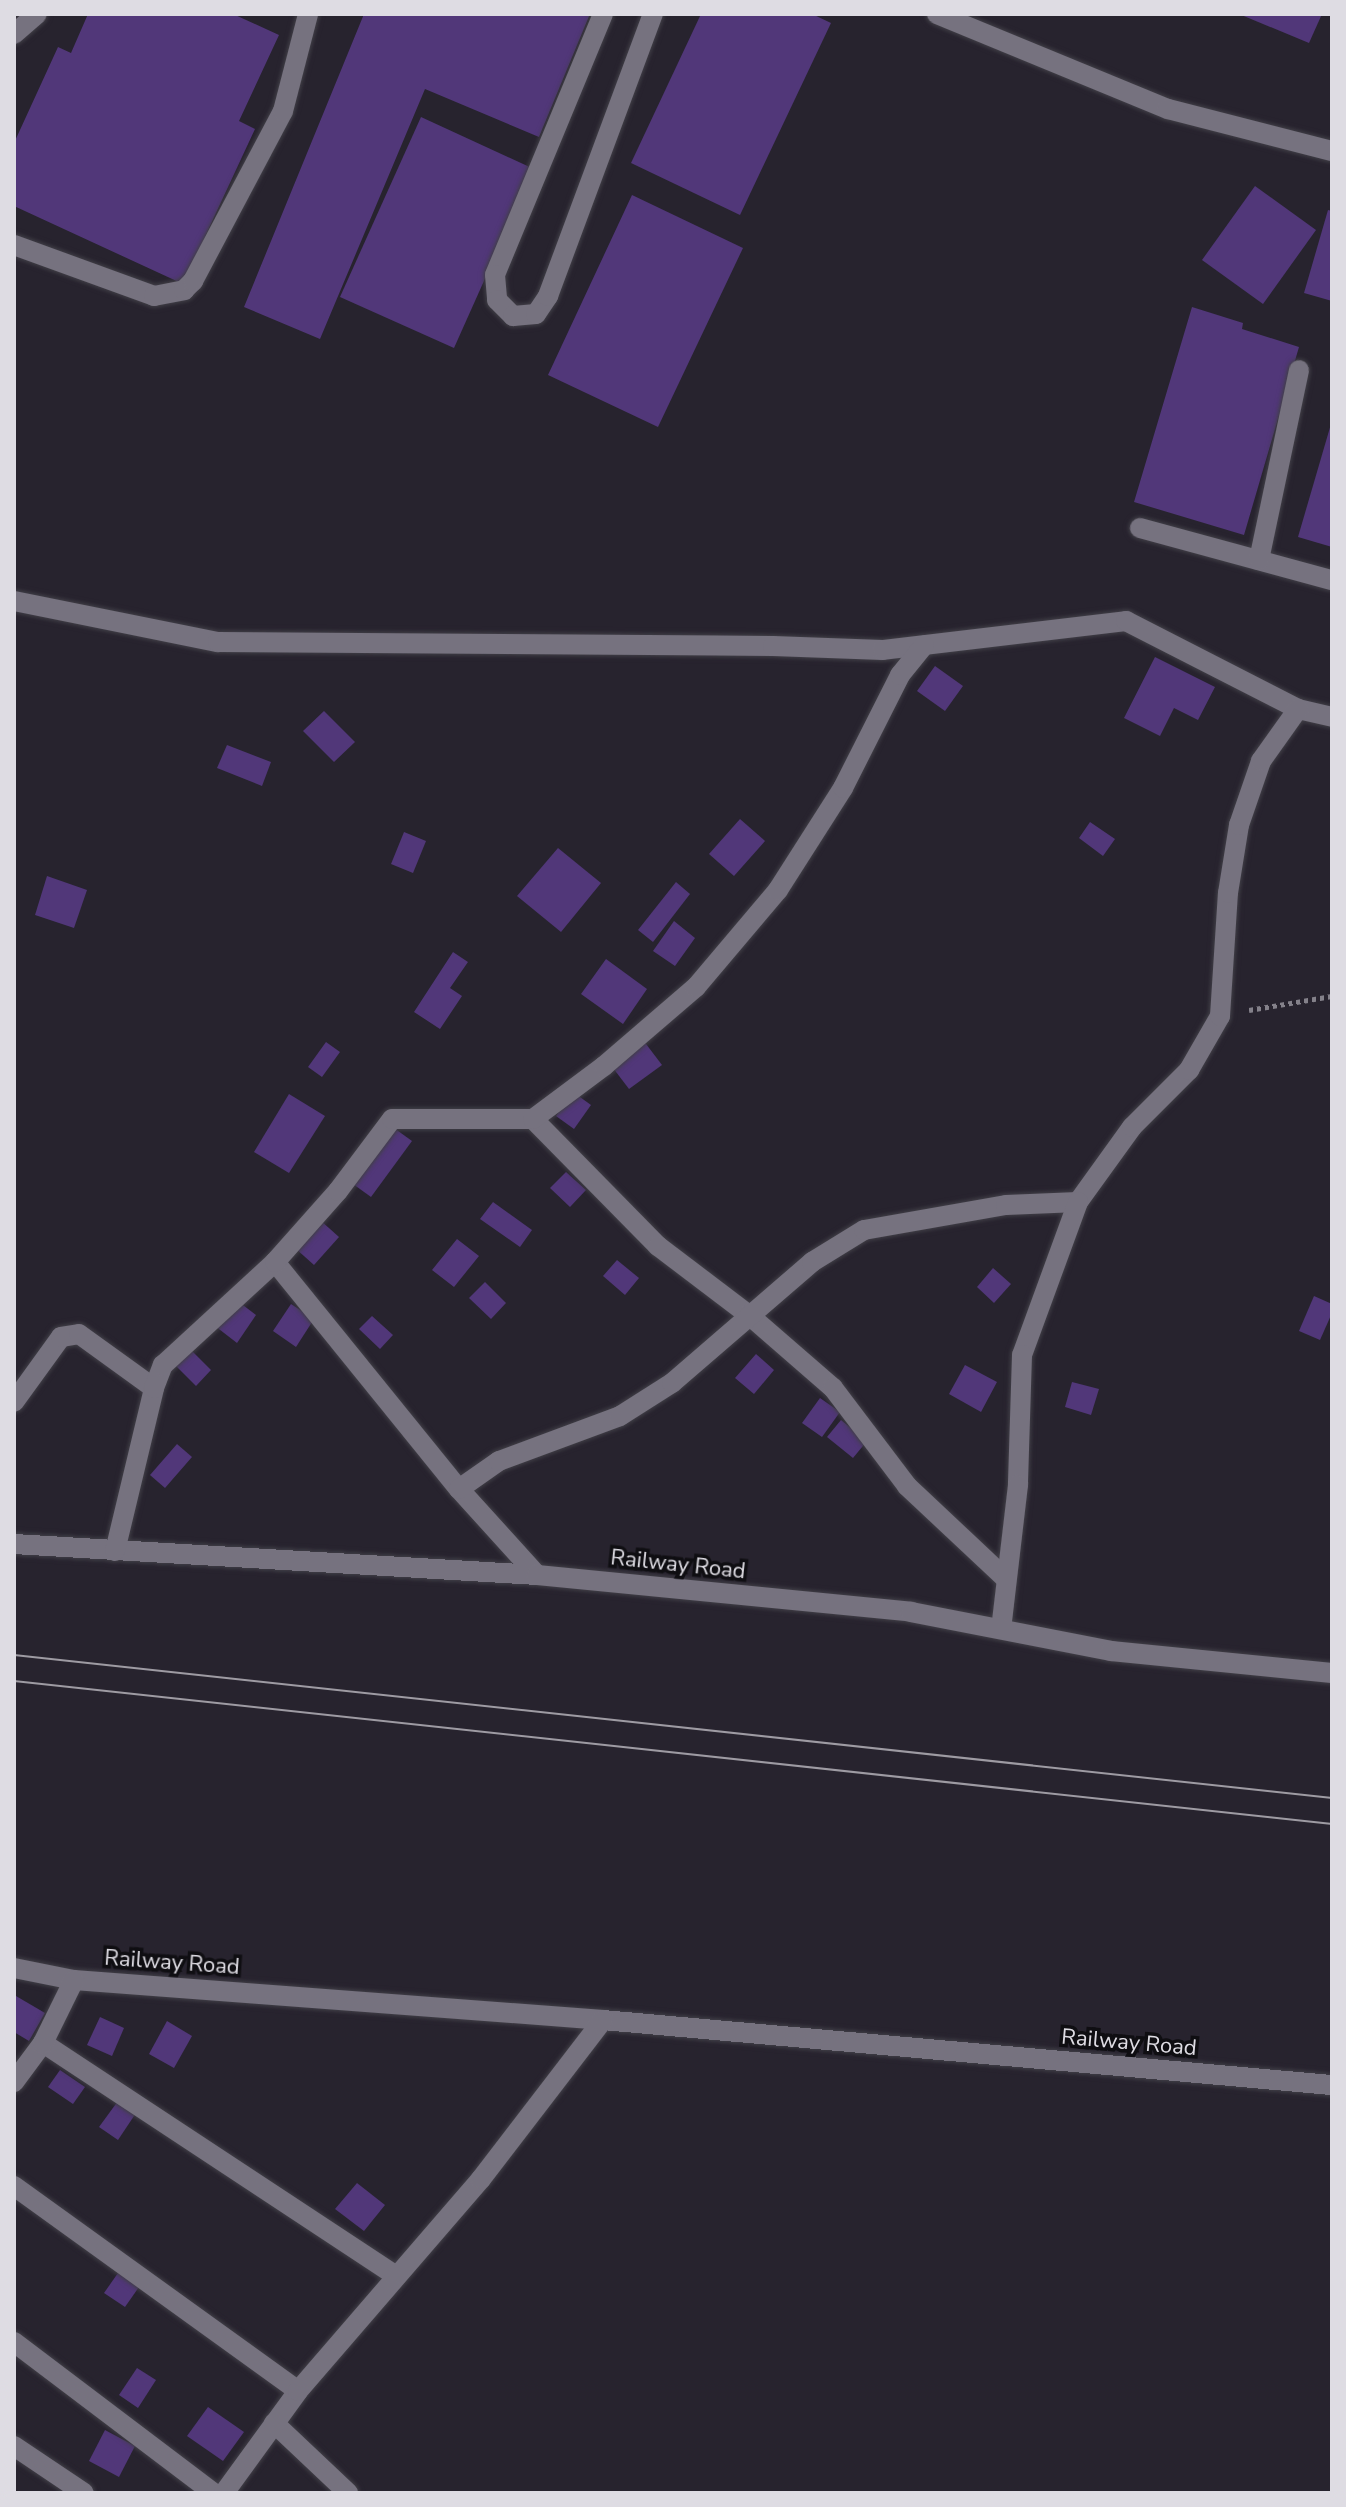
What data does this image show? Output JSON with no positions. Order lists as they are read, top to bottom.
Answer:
{
  "streets": {
    "street": ["Railway Road"]
  }
}
